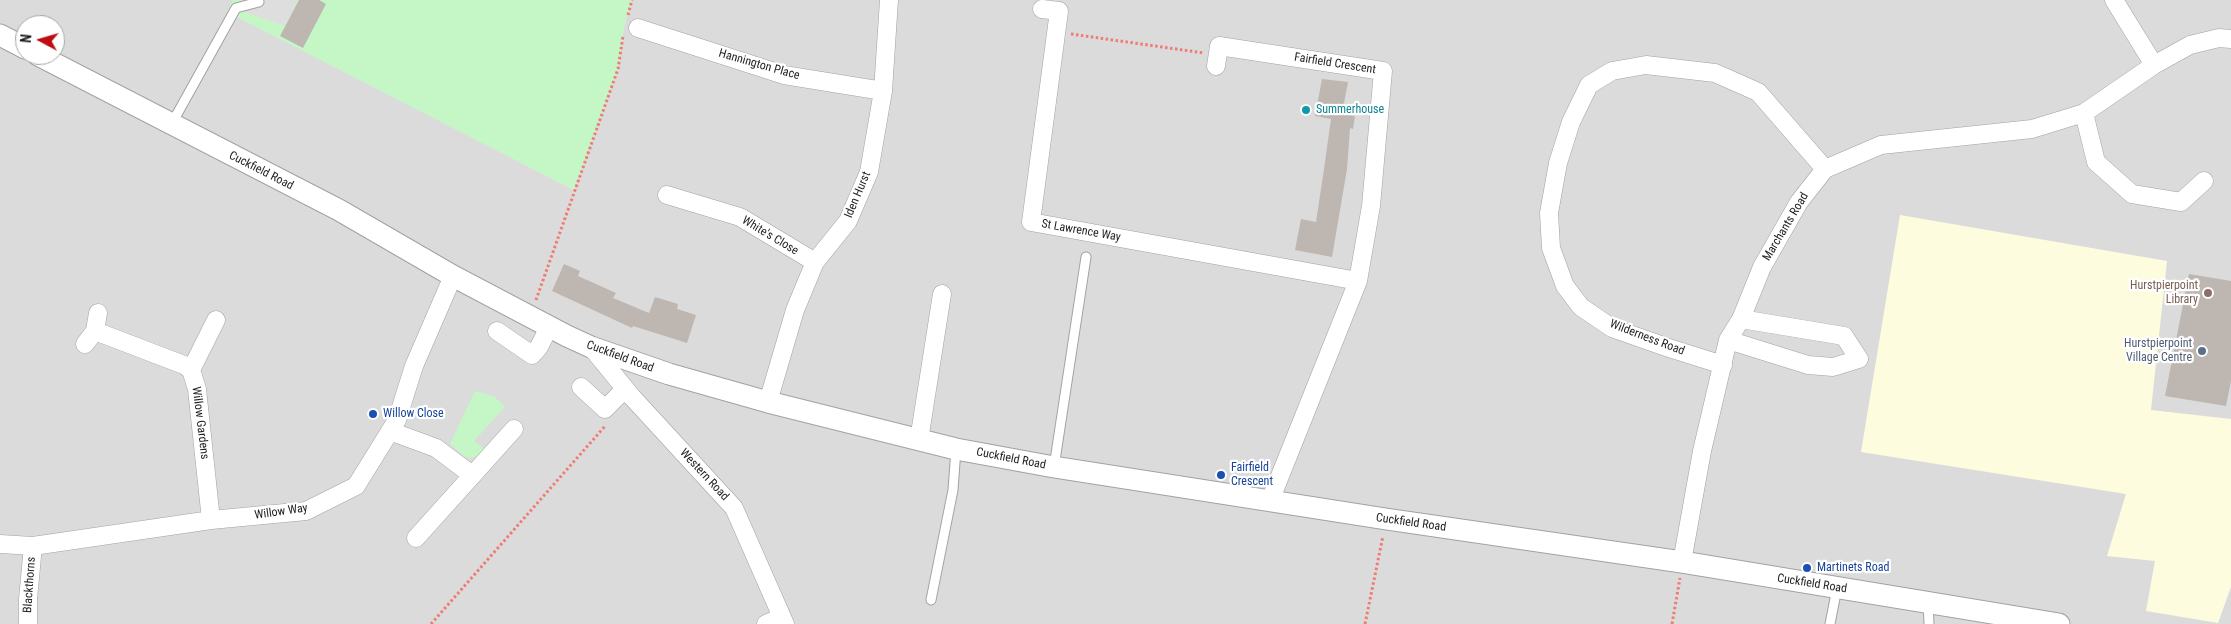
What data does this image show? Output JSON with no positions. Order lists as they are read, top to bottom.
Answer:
{
  "streets": {
    "street": [
      "Fairfield Crescent",
      "Hannington Place",
      "Cuckfield Road",
      "Iden Hurst",
      "Marchants Road",
      "St Lawrence Way",
      "White's Close",
      "Wilderness Road",
      "Willow Gardens",
      "Western Road",
      "Willow Way",
      "Blackthorns"
    ]
  },
  "crossings": [
    ["Fairfield Crescent", "Cuckfield Road"],
    ["Fairfield Crescent", "St Lawrence Way"],
    ["Hannington Place", "Iden Hurst"],
    ["Cuckfield Road", "Iden Hurst"],
    ["Cuckfield Road", "Marchants Road"],
    ["Cuckfield Road", "Western Road"],
    ["Cuckfield Road", "Willow Way"],
    ["Iden Hurst", "White's Close"],
    ["Marchants Road", "Wilderness Road"],
    ["Willow Gardens", "Willow Way"],
    ["Willow Way", "Blackthorns"]
  ],
  "places": [
    "Summerhouse",
    "Hurstpierpoint Library",
    "Hurstpierpoint Village Centre",
    "Willow Close",
    "Fairfield Crescent",
    "Martinets Road"
  ],
  "north": "left"
}
